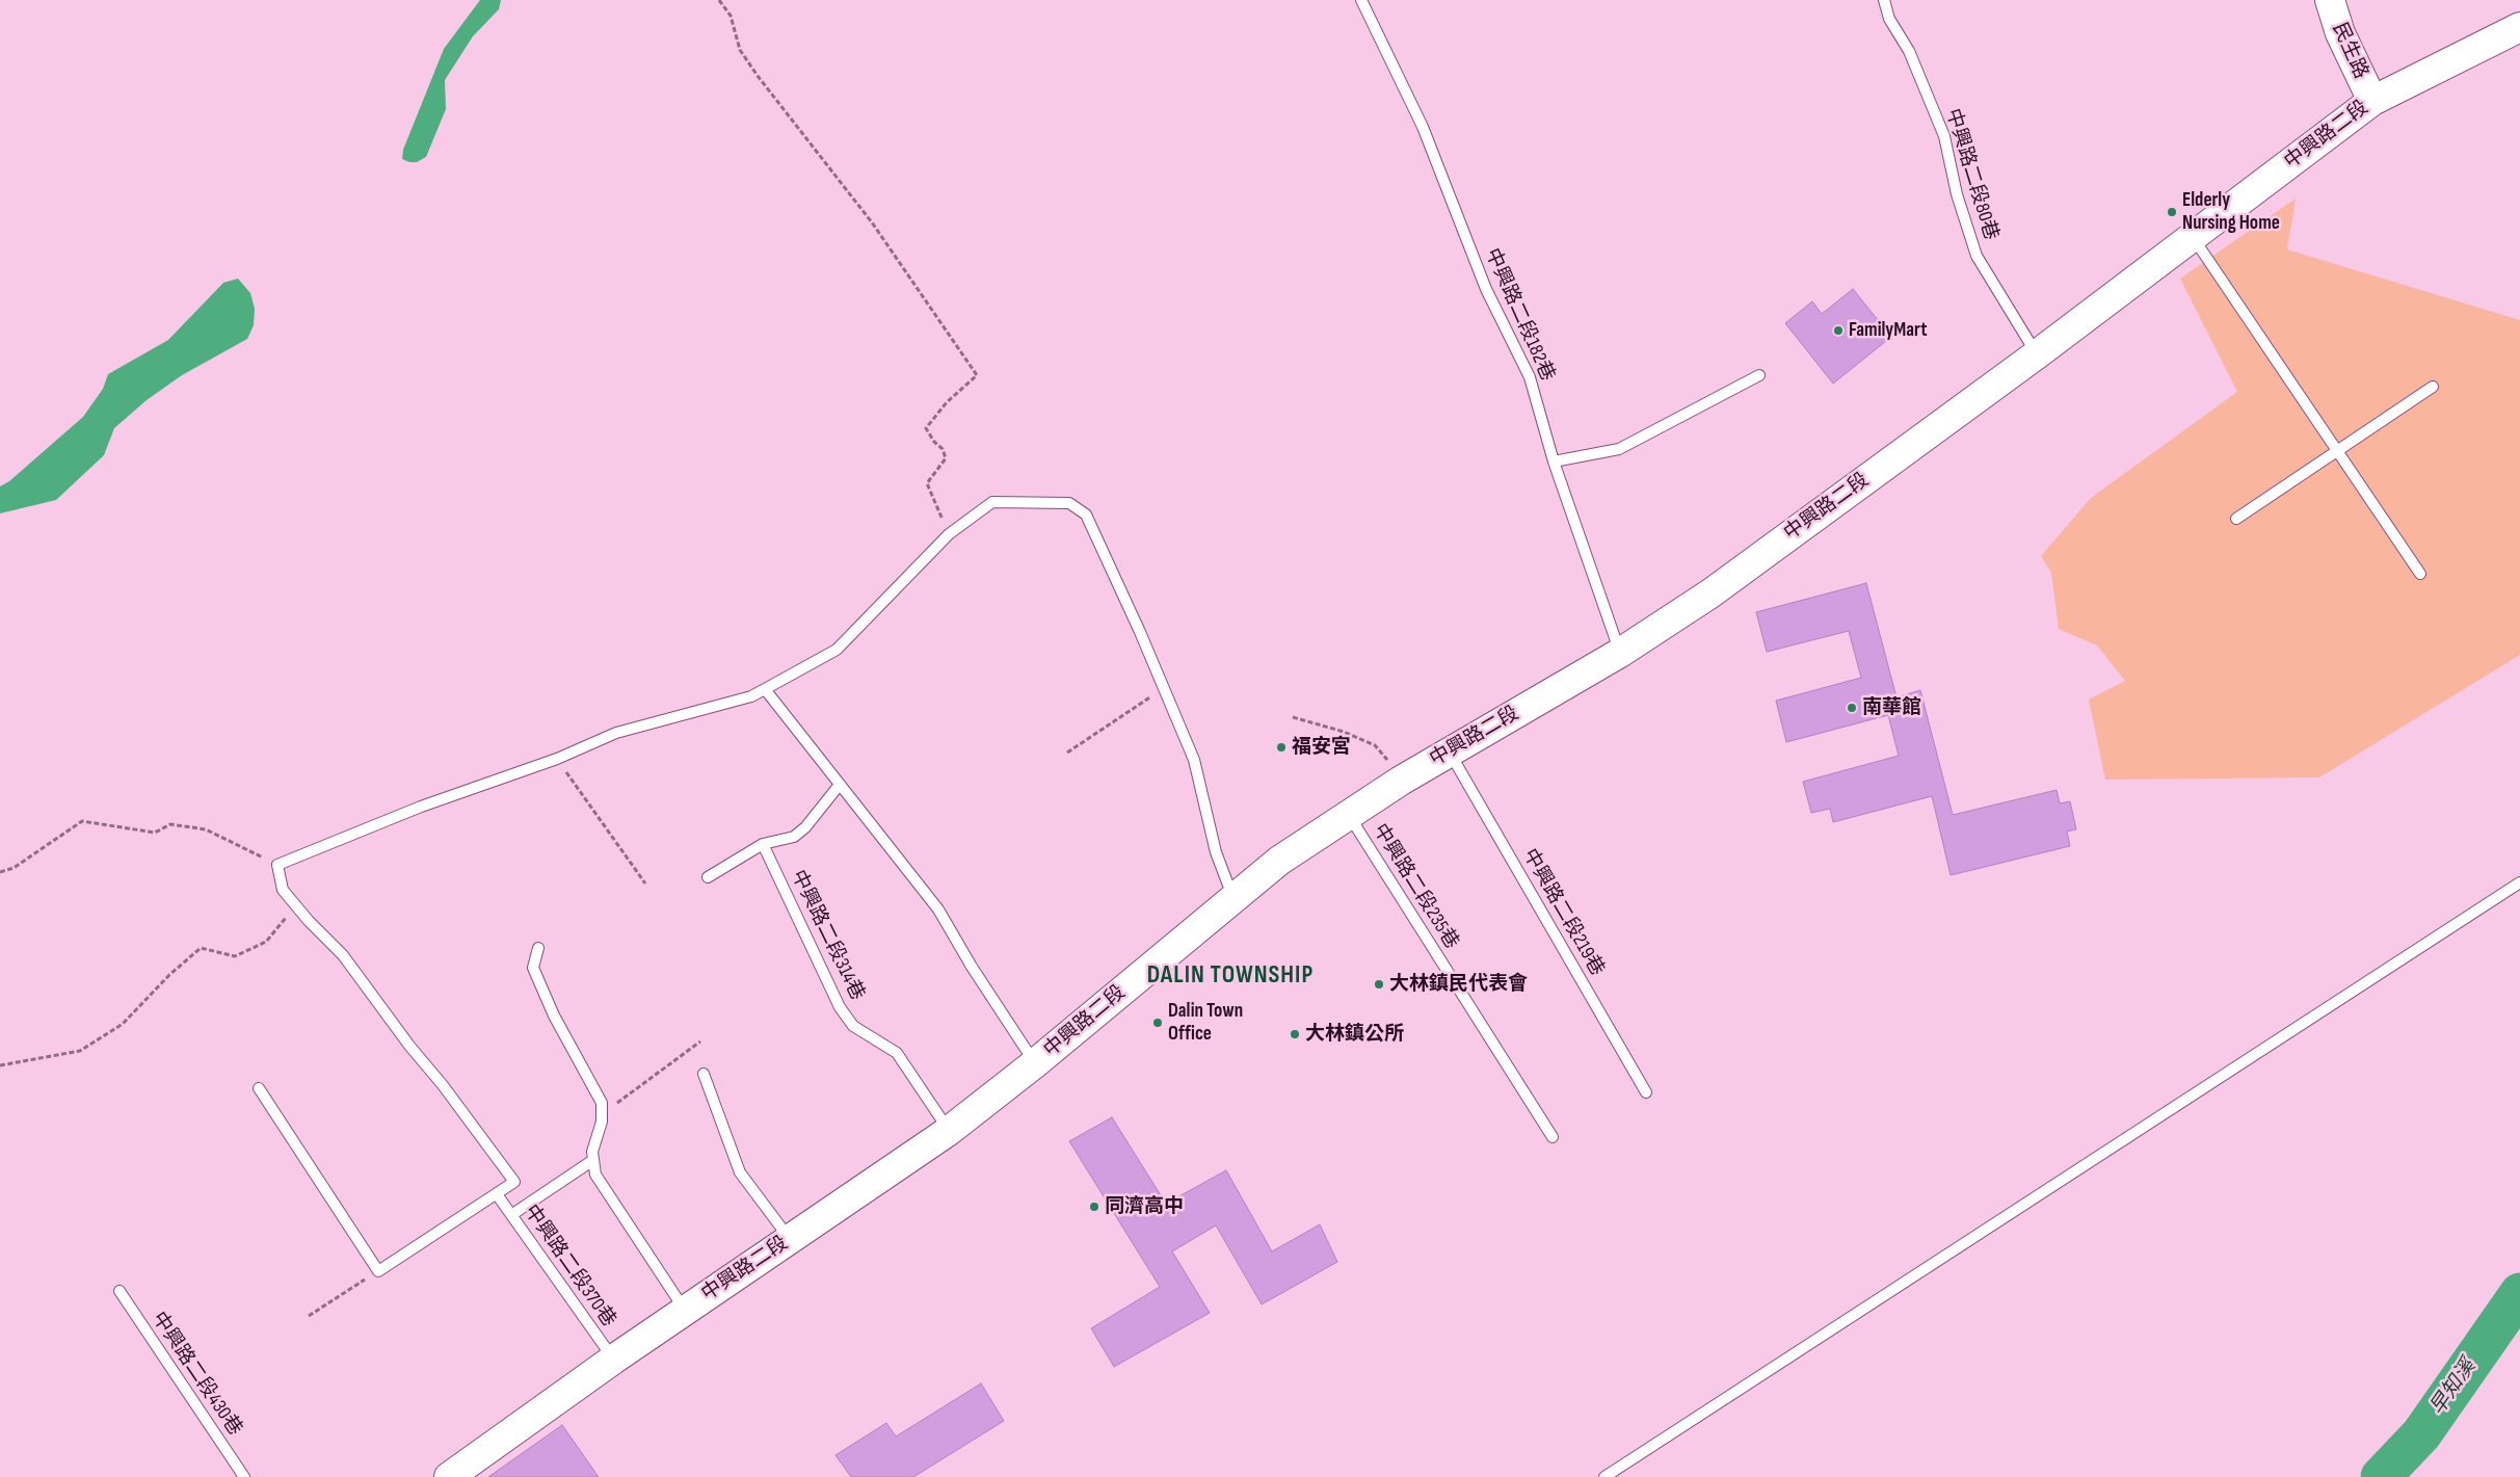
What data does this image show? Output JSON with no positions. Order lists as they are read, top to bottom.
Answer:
{
  "streets": {
    "main road": ["民生路", "中興路二段"],
    "lane": [
      "中興路二段80巷",
      "中興路二段182巷",
      "中興路二段235巷",
      "中興路二段219巷",
      "中興路二段314巷",
      "中興路二段370巷",
      "中興路二段430巷"
    ]
  },
  "crossings": [
    ["民生路", "中興路二段"],
    ["中興路二段", "中興路二段80巷"],
    ["中興路二段", "中興路二段182巷"],
    ["中興路二段", "中興路二段235巷"],
    ["中興路二段", "中興路二段219巷"],
    ["中興路二段", "中興路二段314巷"],
    ["中興路二段", "中興路二段370巷"]
  ],
  "districts": ["DALIN TOWNSHIP"],
  "water": ["早知溪"],
  "places": [
    "Elderly Nursing Home",
    "FamilyMart",
    "南華館",
    "福安宮",
    "大林鎮民代表會",
    "Dalin Town Office",
    "大林鎮公所",
    "同濟高中"
  ]
}
